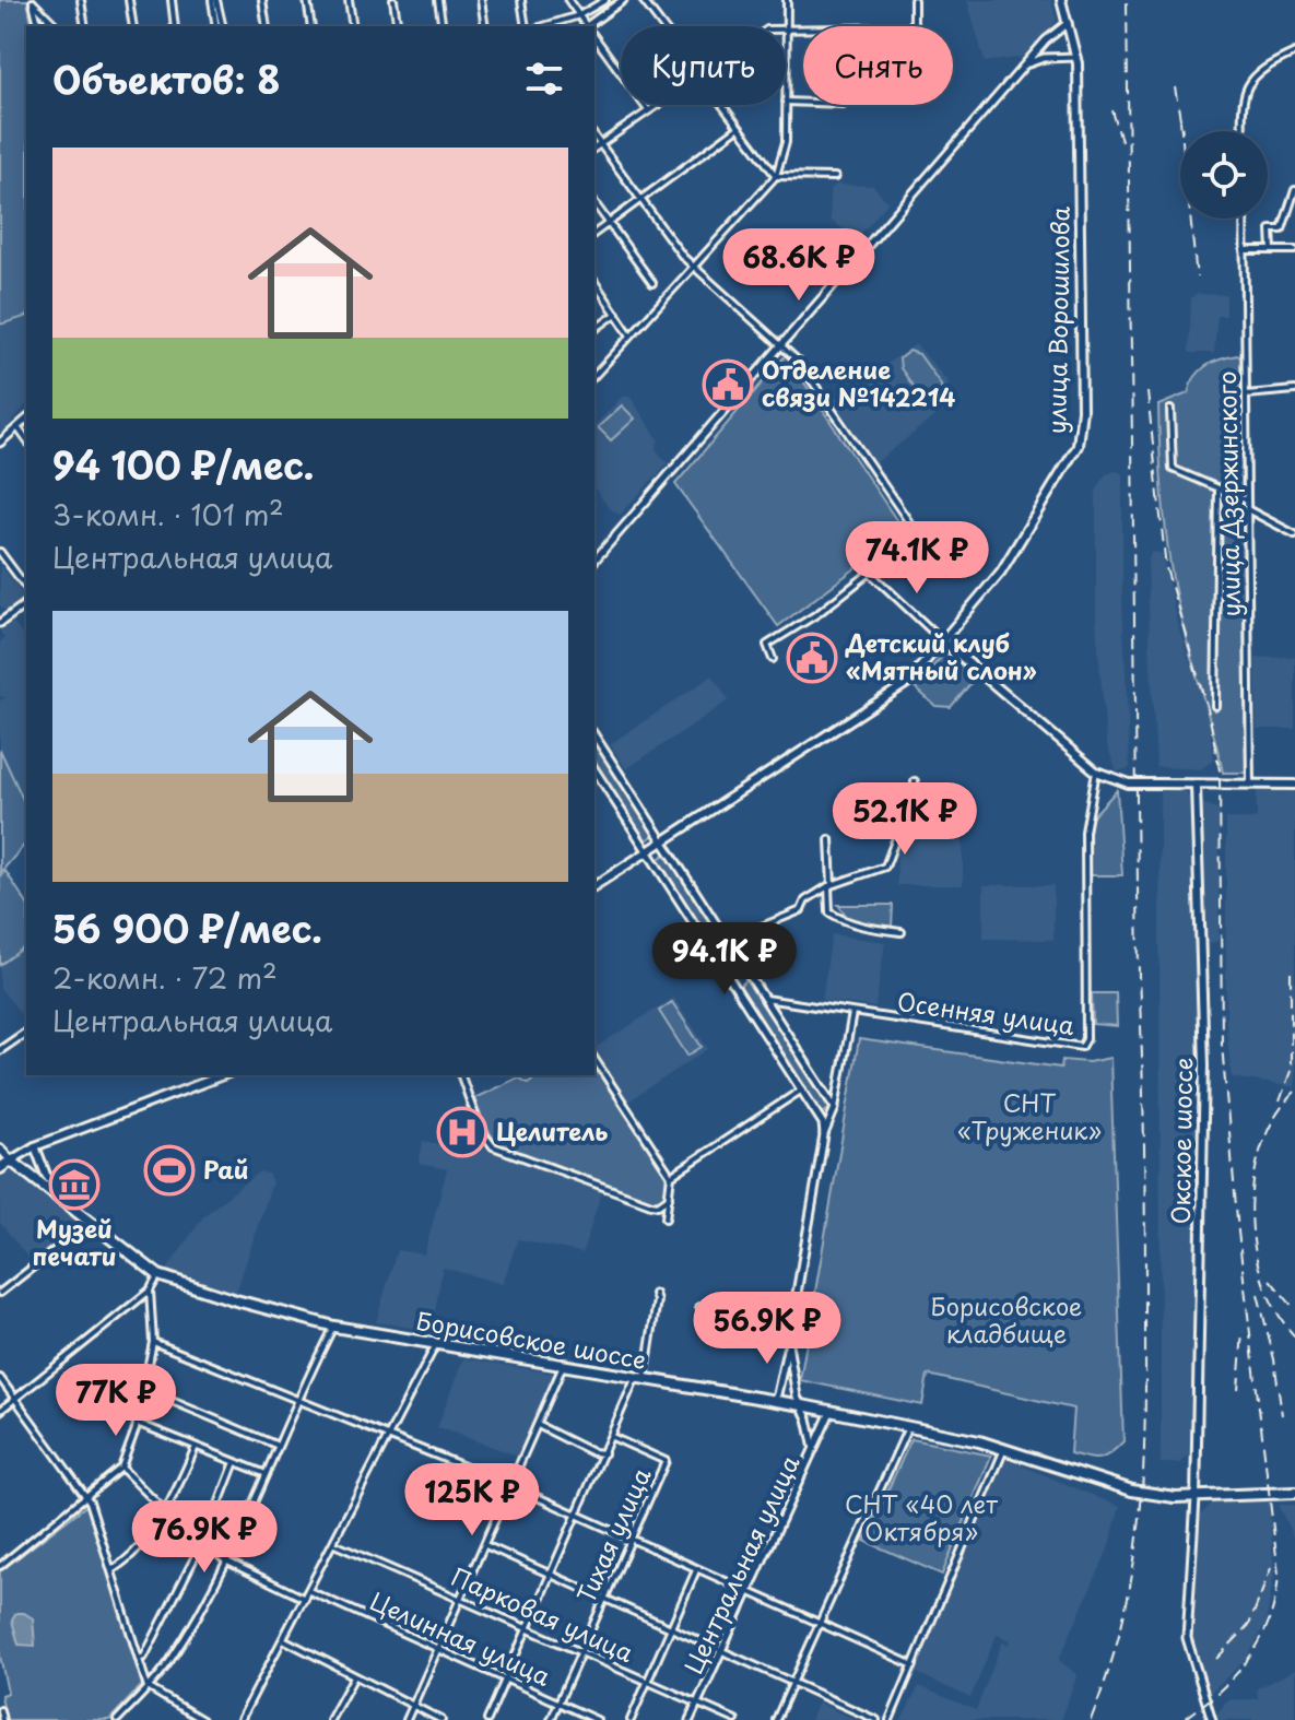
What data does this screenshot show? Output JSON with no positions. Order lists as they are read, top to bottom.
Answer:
{
  "streets": {
    "main road": ["улица Ворошилова", "Окское шоссе", "Борисовское шоссе"],
    "street": [
      "улица Дзержинского",
      "Осенняя улица",
      "Тихая улица",
      "Центральная улица",
      "Парковая улица",
      "Целинная улица"
    ]
  },
  "crossings": [
    ["улица Ворошилова", "Центральная улица"],
    ["Окское шоссе", "Борисовское шоссе"],
    ["Борисовское шоссе", "Центральная улица"],
    ["Тихая улица", "Парковая улица"],
    ["Тихая улица", "Целинная улица"],
    ["Центральная улица", "Парковая улица"]
  ],
  "parks": ["СНТ «Труженик»", "Борисовское кладбище", "СНТ «40 лет Октября»"],
  "places": {
    "public building": ["Отделение связи №142214", "Детский клуб «Мятный слон»"],
    "hospital": ["Целитель"],
    "sports": ["Рай"],
    "museum": ["Музей печати"]
  },
  "page": {
    "chip": ["Купить", "Снять"],
    "heading": "Объектов: 8",
    "list": [
      {
        "name": "94 100 ₽/мес.",
        "note": "3-комн. · 101 m² · Центральная улица"
      },
      {
        "name": "56 900 ₽/мес.",
        "note": "2-комн. · 72 m² · Центральная улица"
      }
    ],
    "price": [
      "68.6K ₽",
      "74.1K ₽",
      "52.1K ₽",
      "94.1K ₽",
      "56.9K ₽",
      "77K ₽",
      "125K ₽",
      "76.9K ₽"
    ]
  }
}
